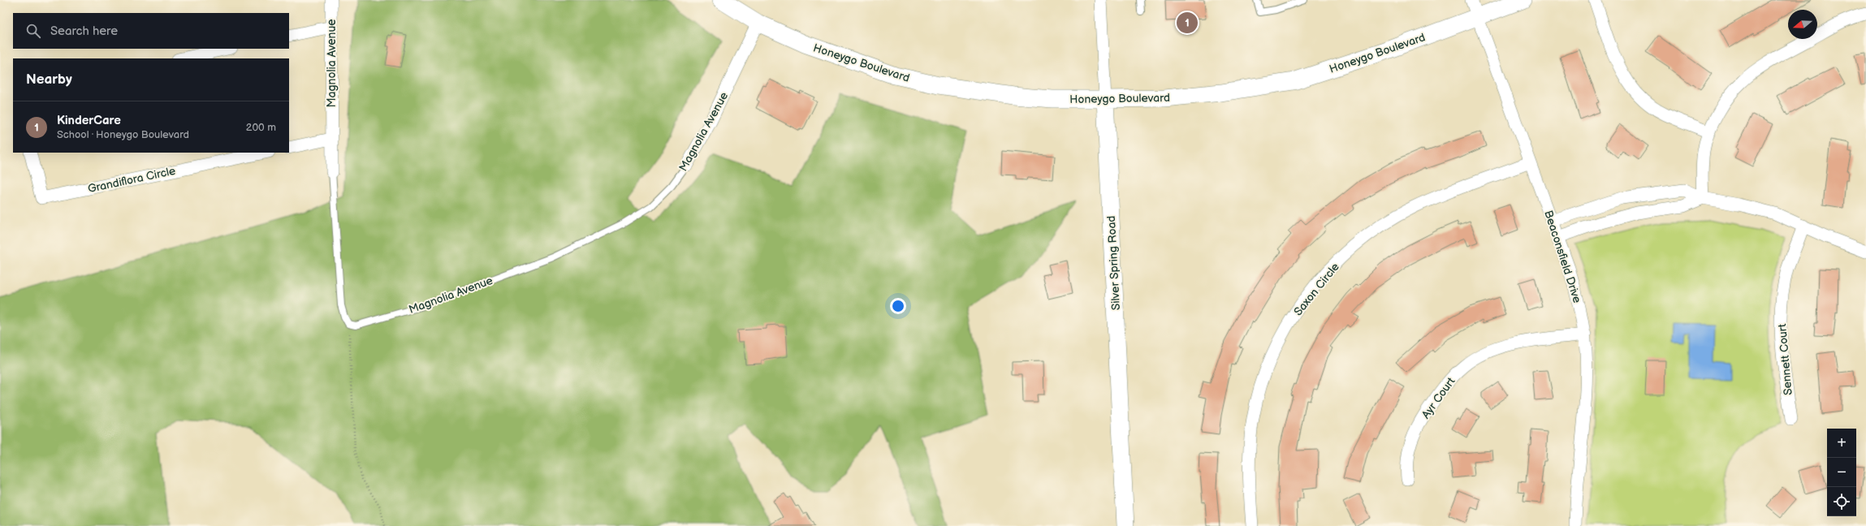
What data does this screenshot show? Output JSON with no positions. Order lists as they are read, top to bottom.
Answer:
{
  "streets": {
    "main road": ["Honeygo Boulevard", "Silver Spring Road"],
    "street": [
      "Magnolia Avenue",
      "Grandiflora Circle",
      "Beaconsfield Drive",
      "Saxon Circle",
      "Sennett Court",
      "Ayr Court"
    ]
  },
  "crossings": [
    ["Honeygo Boulevard", "Magnolia Avenue"],
    ["Honeygo Boulevard", "Beaconsfield Drive"],
    ["Honeygo Boulevard", "Silver Spring Road"],
    ["Beaconsfield Drive", "Saxon Circle"],
    ["Beaconsfield Drive", "Ayr Court"]
  ],
  "north": "left",
  "page": {
    "pins": "1",
    "search": "Search here",
    "heading": "Nearby",
    "list": [
      {
        "mark": "1",
        "name": "KinderCare",
        "note": "School · Honeygo Boulevard",
        "value": "200 m"
      }
    ],
    "map_buttons": ["+", "−"]
  }
}
